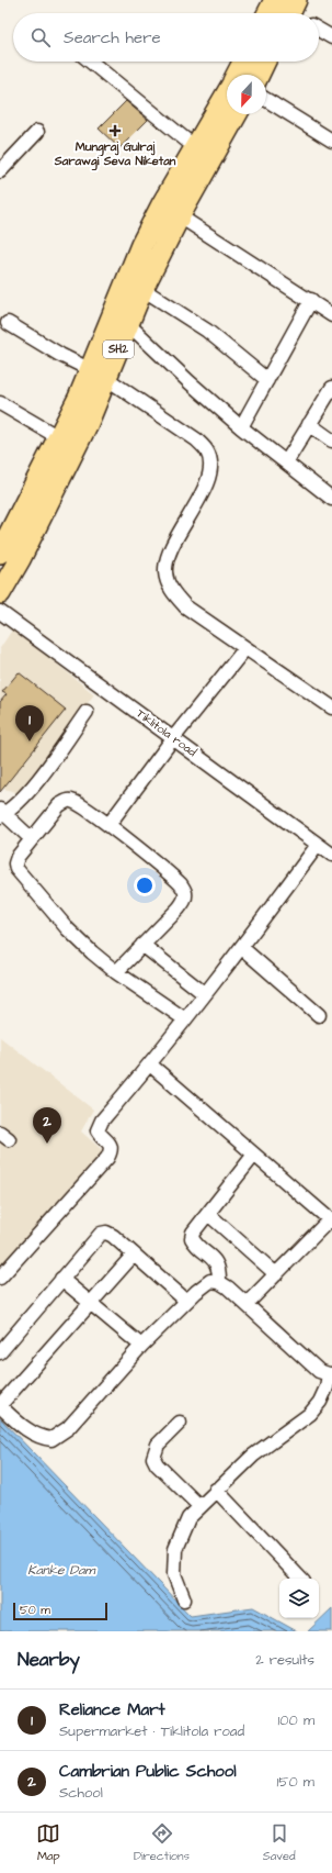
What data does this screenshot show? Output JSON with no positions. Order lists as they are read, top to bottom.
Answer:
{
  "streets": {
    "main road": ["SH2"],
    "street": ["Tiklitola road"]
  },
  "water": ["Kanke Dam"],
  "places": {
    "health": ["Mungraj Gulraj Sarawgi Seva Niketan"]
  },
  "scale_bar": "50 m",
  "north": "bottom",
  "page": {
    "search": "Search here",
    "pins": ["1", "2"],
    "scale": "50 m",
    "heading": ["Nearby", "2 results"],
    "list": [
      {
        "mark": "1",
        "name": "Reliance Mart",
        "note": "Supermarket · Tiklitola road",
        "value": "100 m"
      },
      {
        "mark": "2",
        "name": "Cambrian Public School",
        "note": "School",
        "value": "150 m"
      }
    ],
    "nav": ["Map", "Directions", "Saved"]
  }
}
